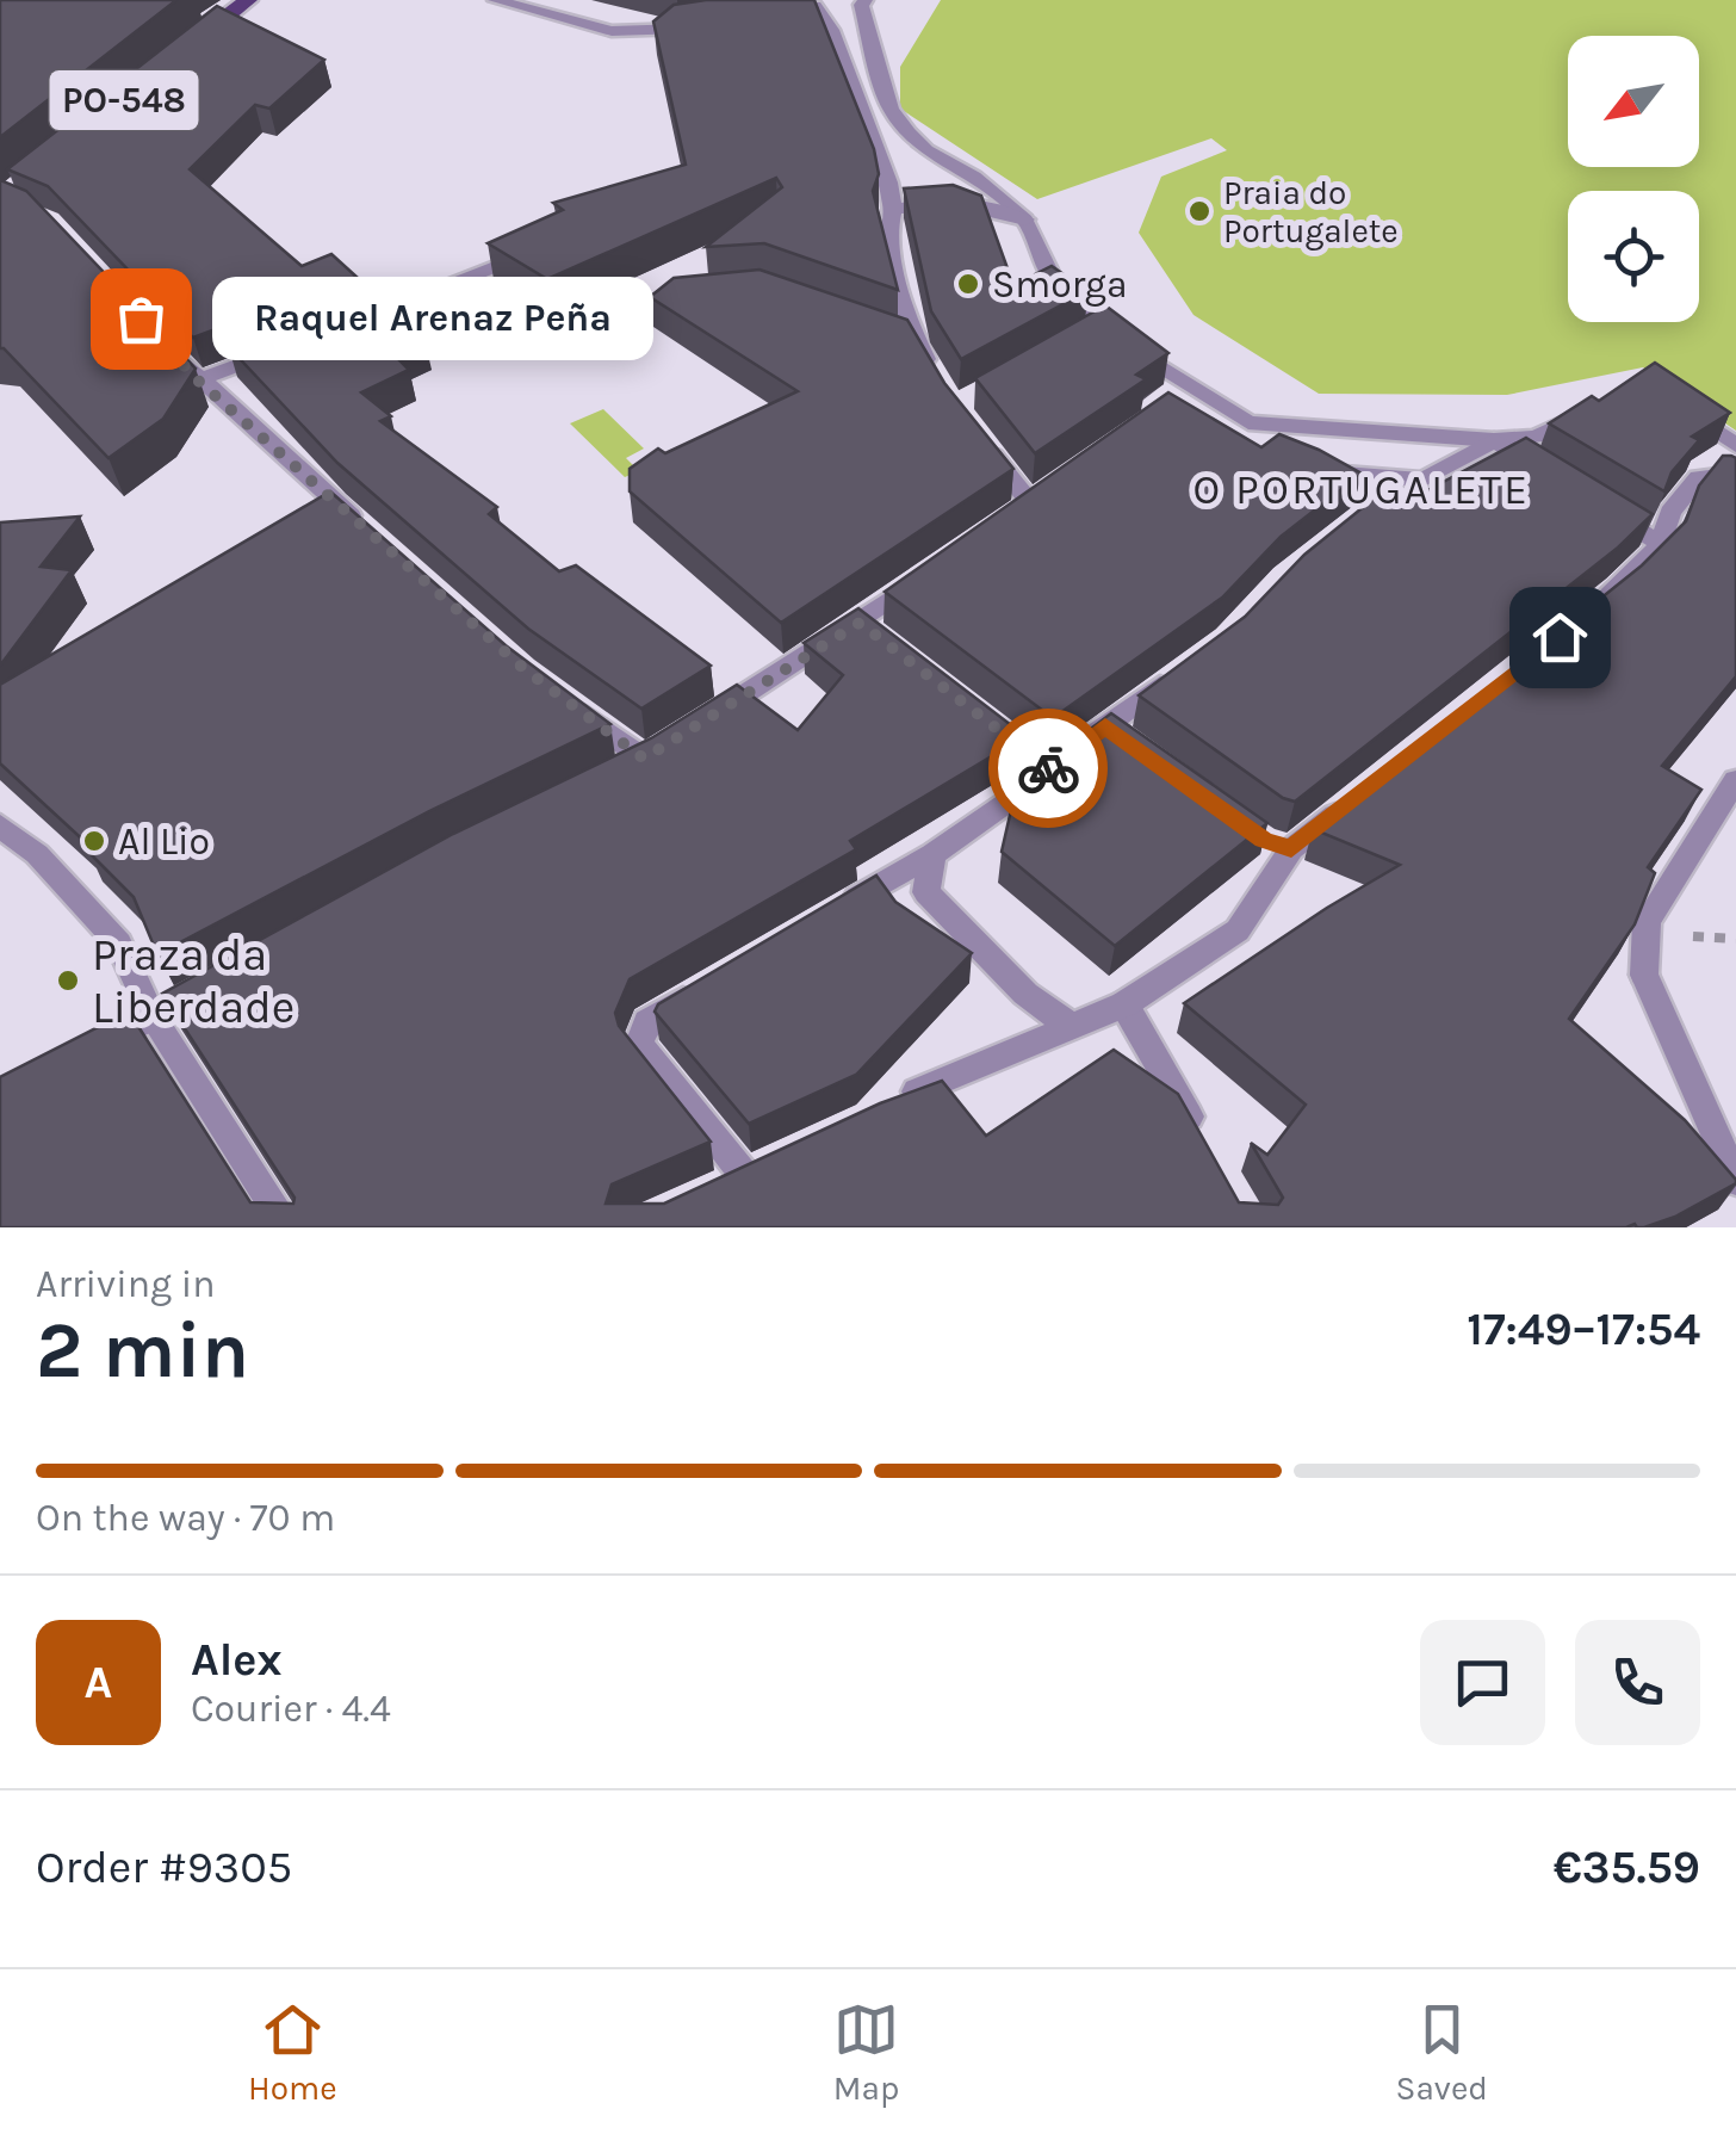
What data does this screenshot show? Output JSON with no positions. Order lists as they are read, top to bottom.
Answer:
{
  "streets": {
    "main road": ["PO-548"]
  },
  "districts": ["O PORTUGALETE"],
  "places": [
    "Praia do Portugalete",
    "Smorga",
    "Raquel Arenaz Peña",
    "Al Lio",
    "Praza da Liberdade"
  ],
  "north": "bottom left",
  "page": {
    "bubble": "Raquel Arenaz Peña",
    "heading": ["2 min", "Arriving in", "17:49–17:54"],
    "panel": [
      "Alex",
      "Courier · 4.4",
      "Order #9305",
      "€35.59"
    ],
    "bar": "On the way · 70 m",
    "round": "A",
    "tabs": ["Home", "Map", "Saved"]
  }
}
